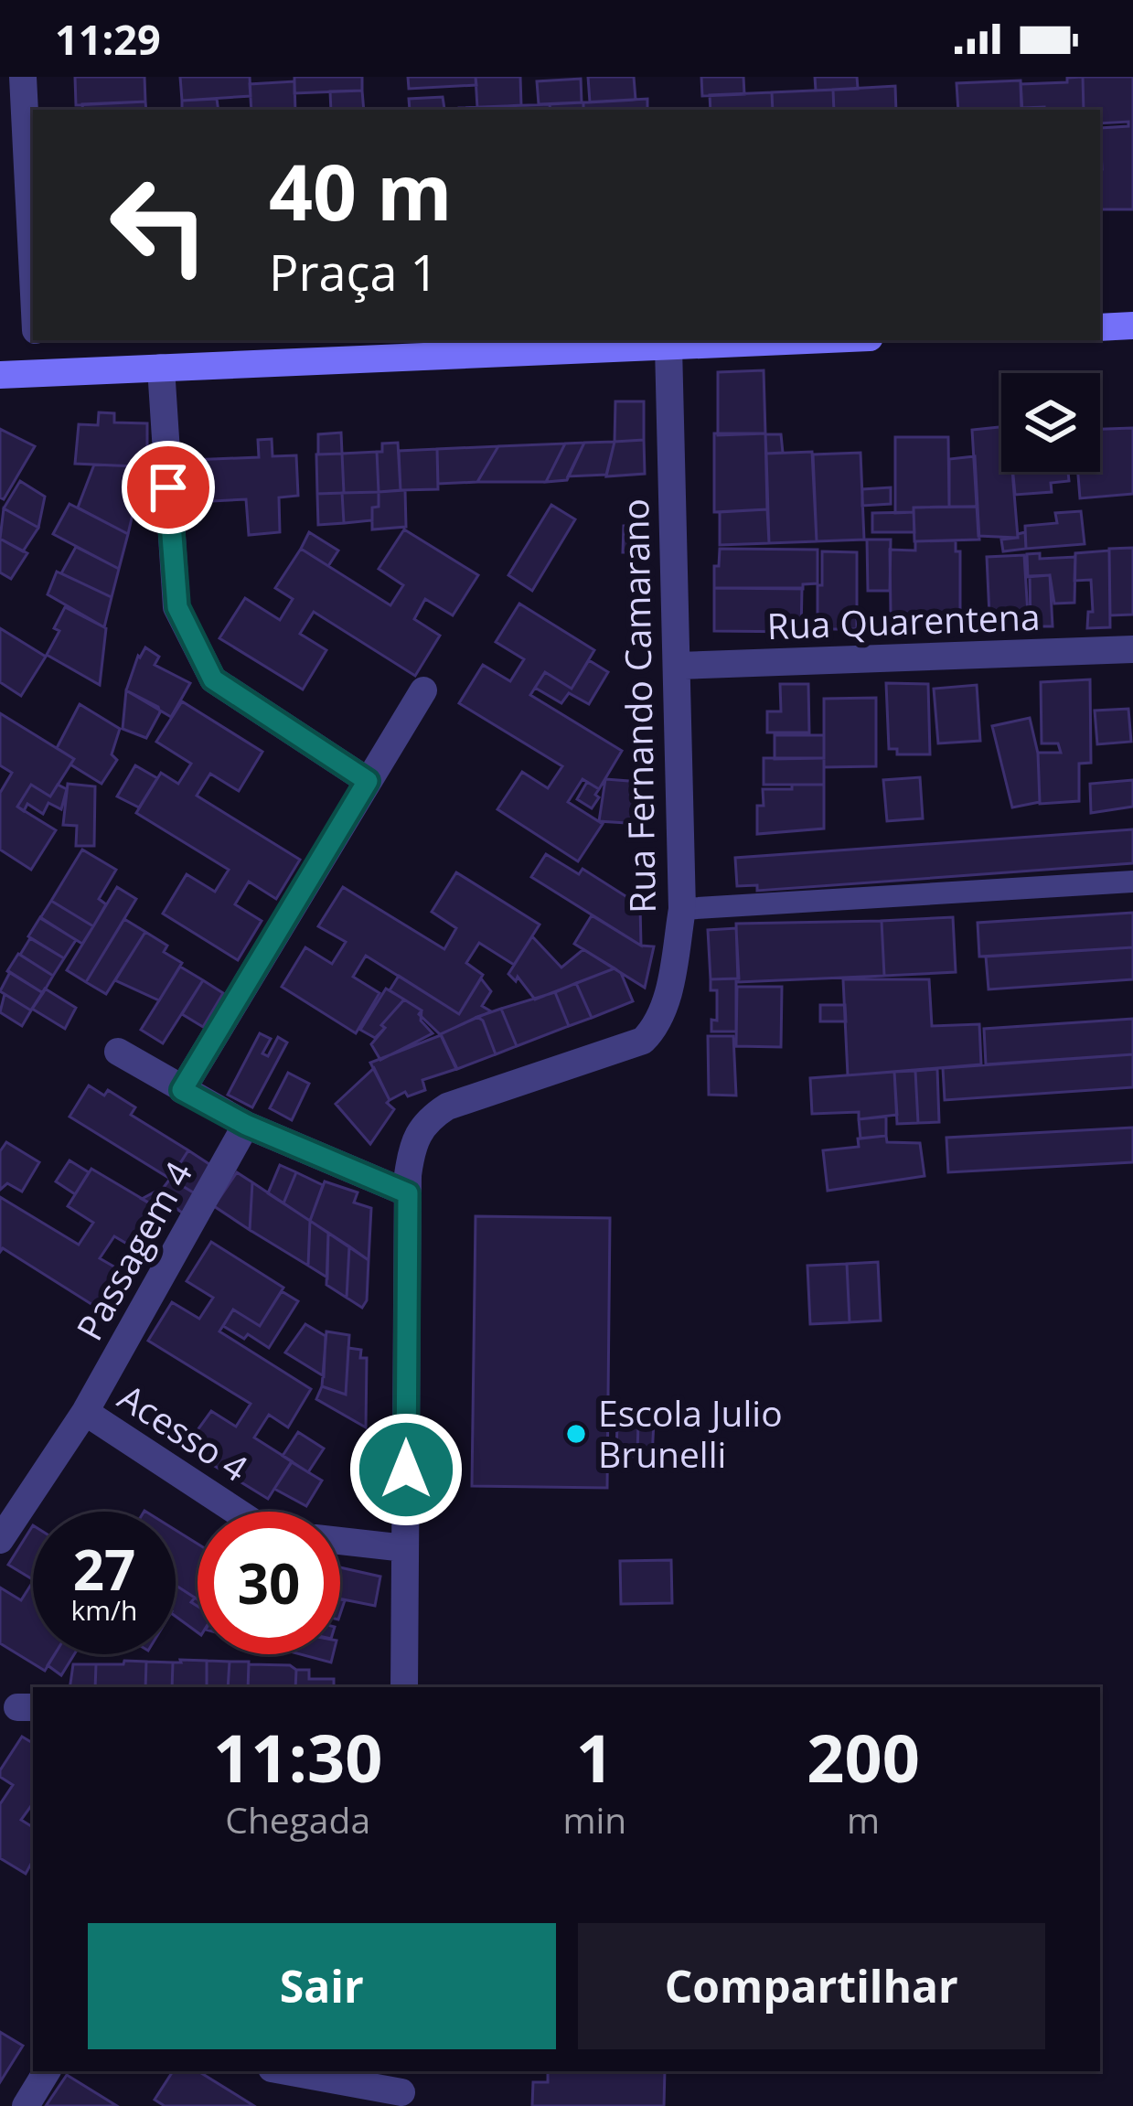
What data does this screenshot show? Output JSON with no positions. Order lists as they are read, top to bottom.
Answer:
{
  "streets": {
    "street": [
      "Rua Quarentena",
      "Rua Fernando Camarano",
      "Passagem 4",
      "Acesso 4"
    ]
  },
  "crossings": [
    ["Rua Quarentena", "Rua Fernando Camarano"],
    ["Passagem 4", "Acesso 4"]
  ],
  "places": ["Escola Julio Brunelli"],
  "page": {
    "status": "11:29",
    "turn": ["40 m", "Praça 1"],
    "speed": "27 km/h",
    "limit": "30",
    "eta": [
      "11:30",
      "Chegada",
      "1",
      "min",
      "200",
      "m"
    ],
    "buttons": ["Sair", "Compartilhar"]
  }
}
